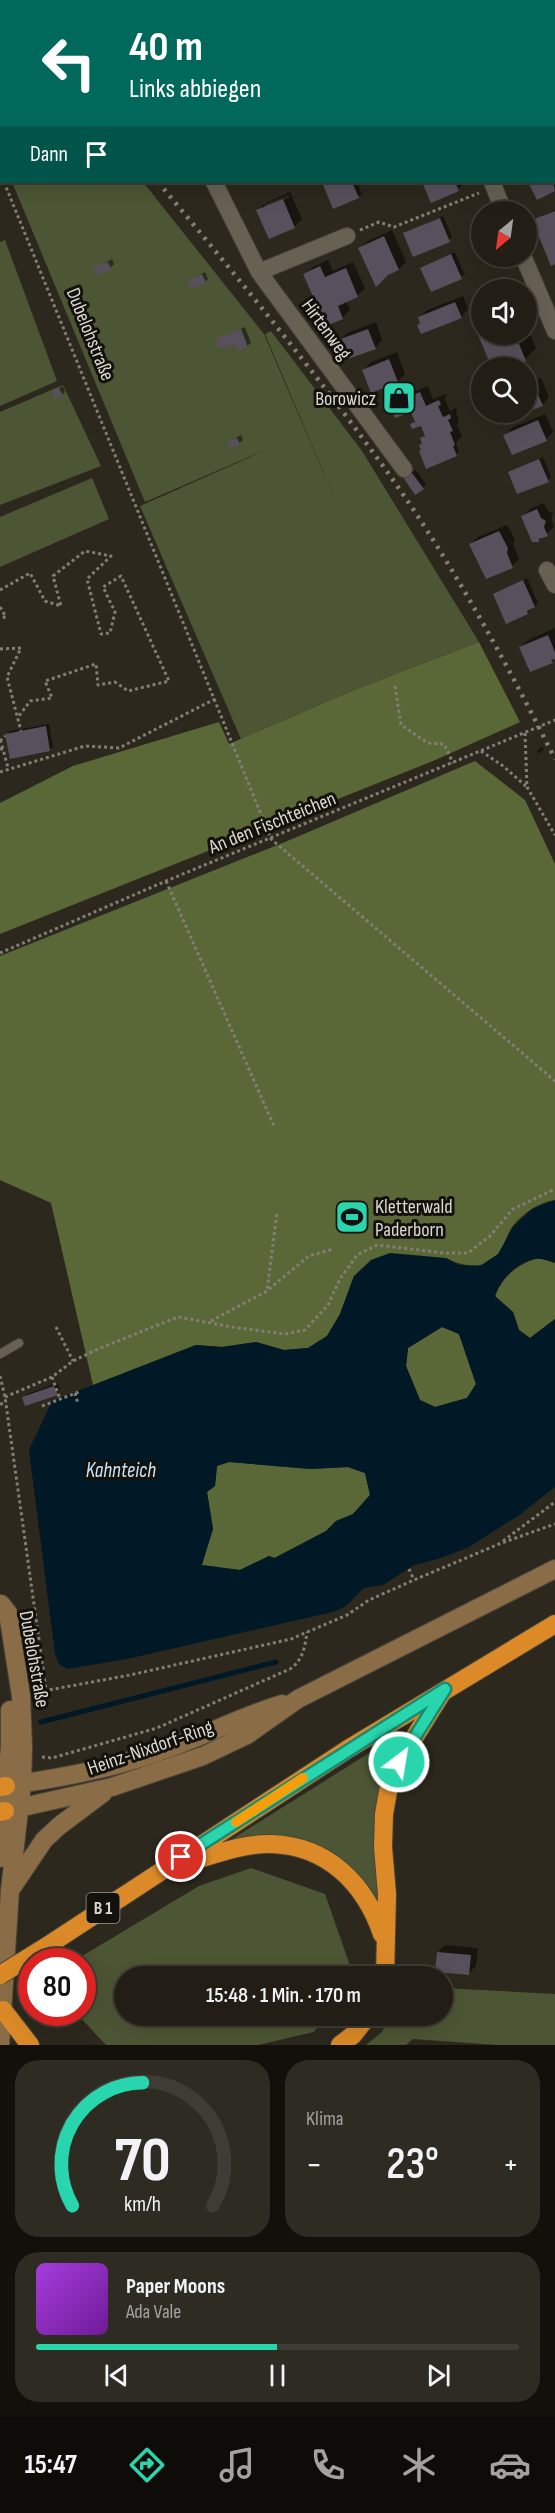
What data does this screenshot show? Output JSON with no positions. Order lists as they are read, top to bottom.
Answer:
{
  "streets": {
    "highway": ["B 1"],
    "main road": ["Dubelohstraße", "Heinz-Nixdorf-Ring"],
    "street": ["Hirtenweg"],
    "path": ["An den Fischteichen"]
  },
  "crossings": [
    ["Dubelohstraße", "An den Fischteichen"],
    ["Dubelohstraße", "Heinz-Nixdorf-Ring"]
  ],
  "water": ["Kahnteich"],
  "places": {
    "shop": ["Borowicz"],
    "sports": ["Kletterwald Paderborn"]
  },
  "north": "bottom left",
  "page": {
    "turn": ["40 m", "Links abbiegen"],
    "then": "Dann",
    "limit": "80",
    "trip": "15:48 · 1 Min. · 170 m",
    "tile": "Klima",
    "heat": ["−", "23°", "+"],
    "song": ["Paper Moons", "Ada Vale"],
    "tabs": "15:47",
    "gauge": ["70", "km/h"]
  }
}
